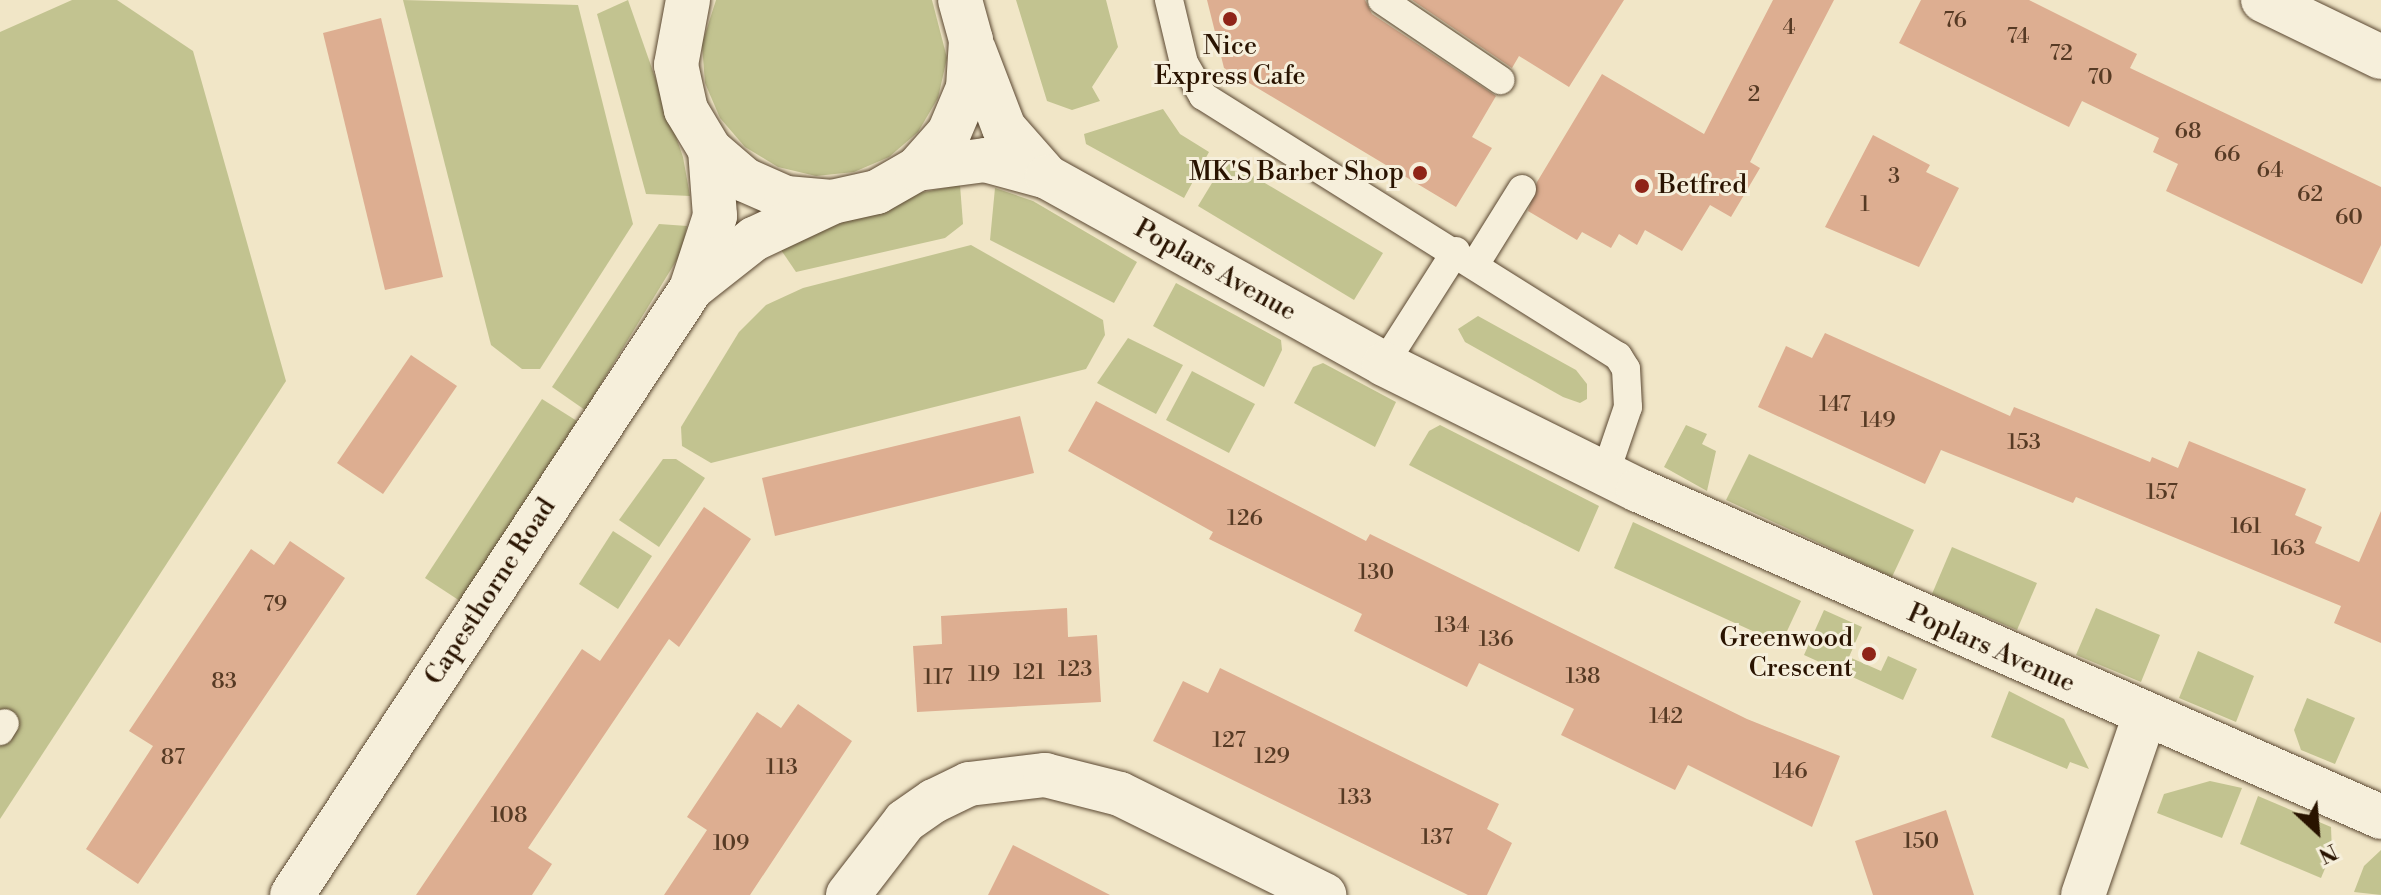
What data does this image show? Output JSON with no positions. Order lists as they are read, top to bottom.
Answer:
{
  "streets": {
    "street": ["Poplars Avenue", "Capesthorne Road"]
  },
  "places": [
    "Nice Express Cafe",
    "MK'S Barber Shop",
    "Betfred",
    "Greenwood Crescent"
  ],
  "house_numbers": [
    "76",
    "4",
    "74",
    "72",
    "70",
    "2",
    "68",
    "66",
    "64",
    "3",
    "62",
    "1",
    "60",
    "147",
    "149",
    "153",
    "157",
    "126",
    "161",
    "163",
    "130",
    "79",
    "134",
    "136",
    "123",
    "121",
    "119",
    "138",
    "117",
    "83",
    "142",
    "127",
    "129",
    "87",
    "113",
    "146",
    "133",
    "108",
    "137",
    "150",
    "109"
  ],
  "north": "bottom right"
}
